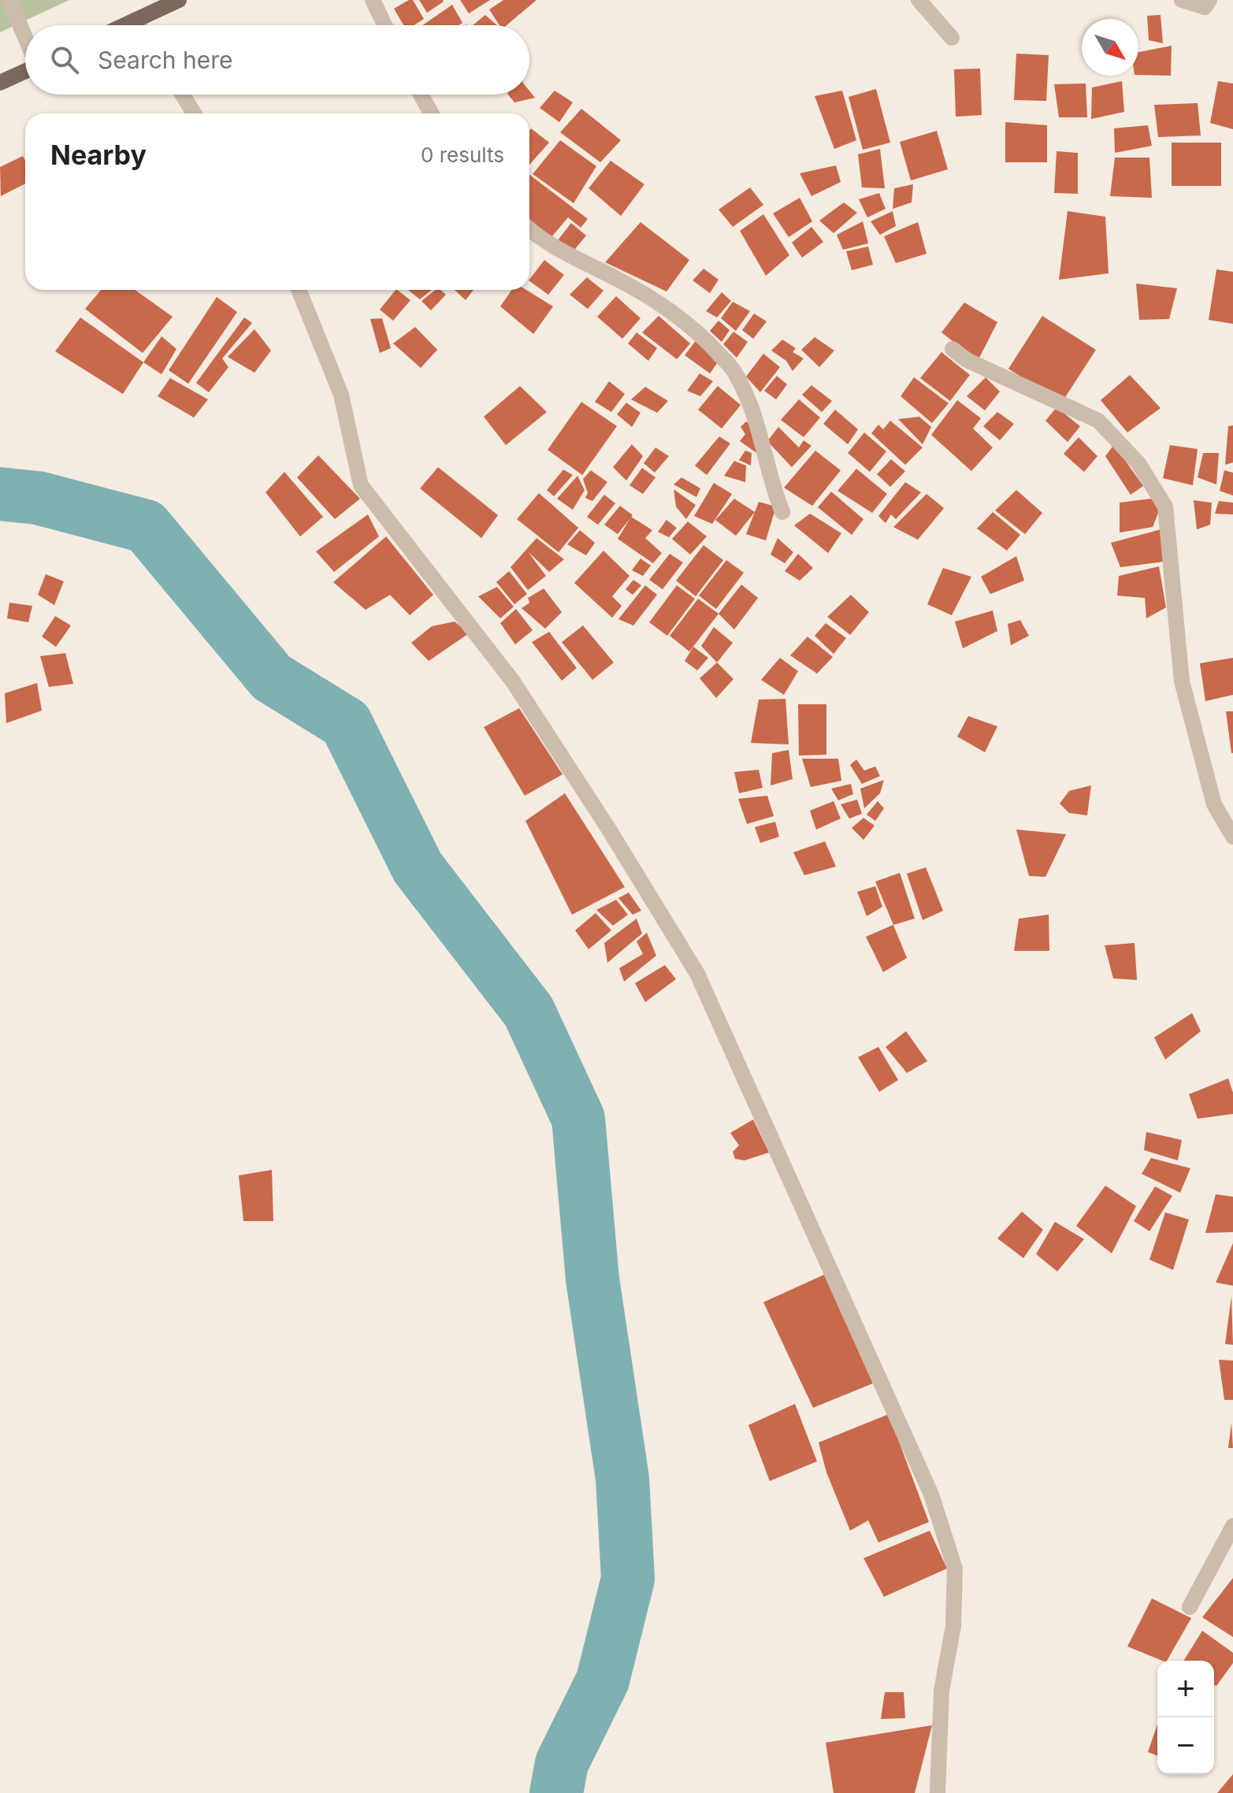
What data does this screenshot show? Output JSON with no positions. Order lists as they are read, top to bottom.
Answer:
{
  "north": "bottom right",
  "page": {
    "search": "Search here",
    "heading": ["Nearby", "0 results"],
    "map_buttons": ["+", "−"]
  }
}
